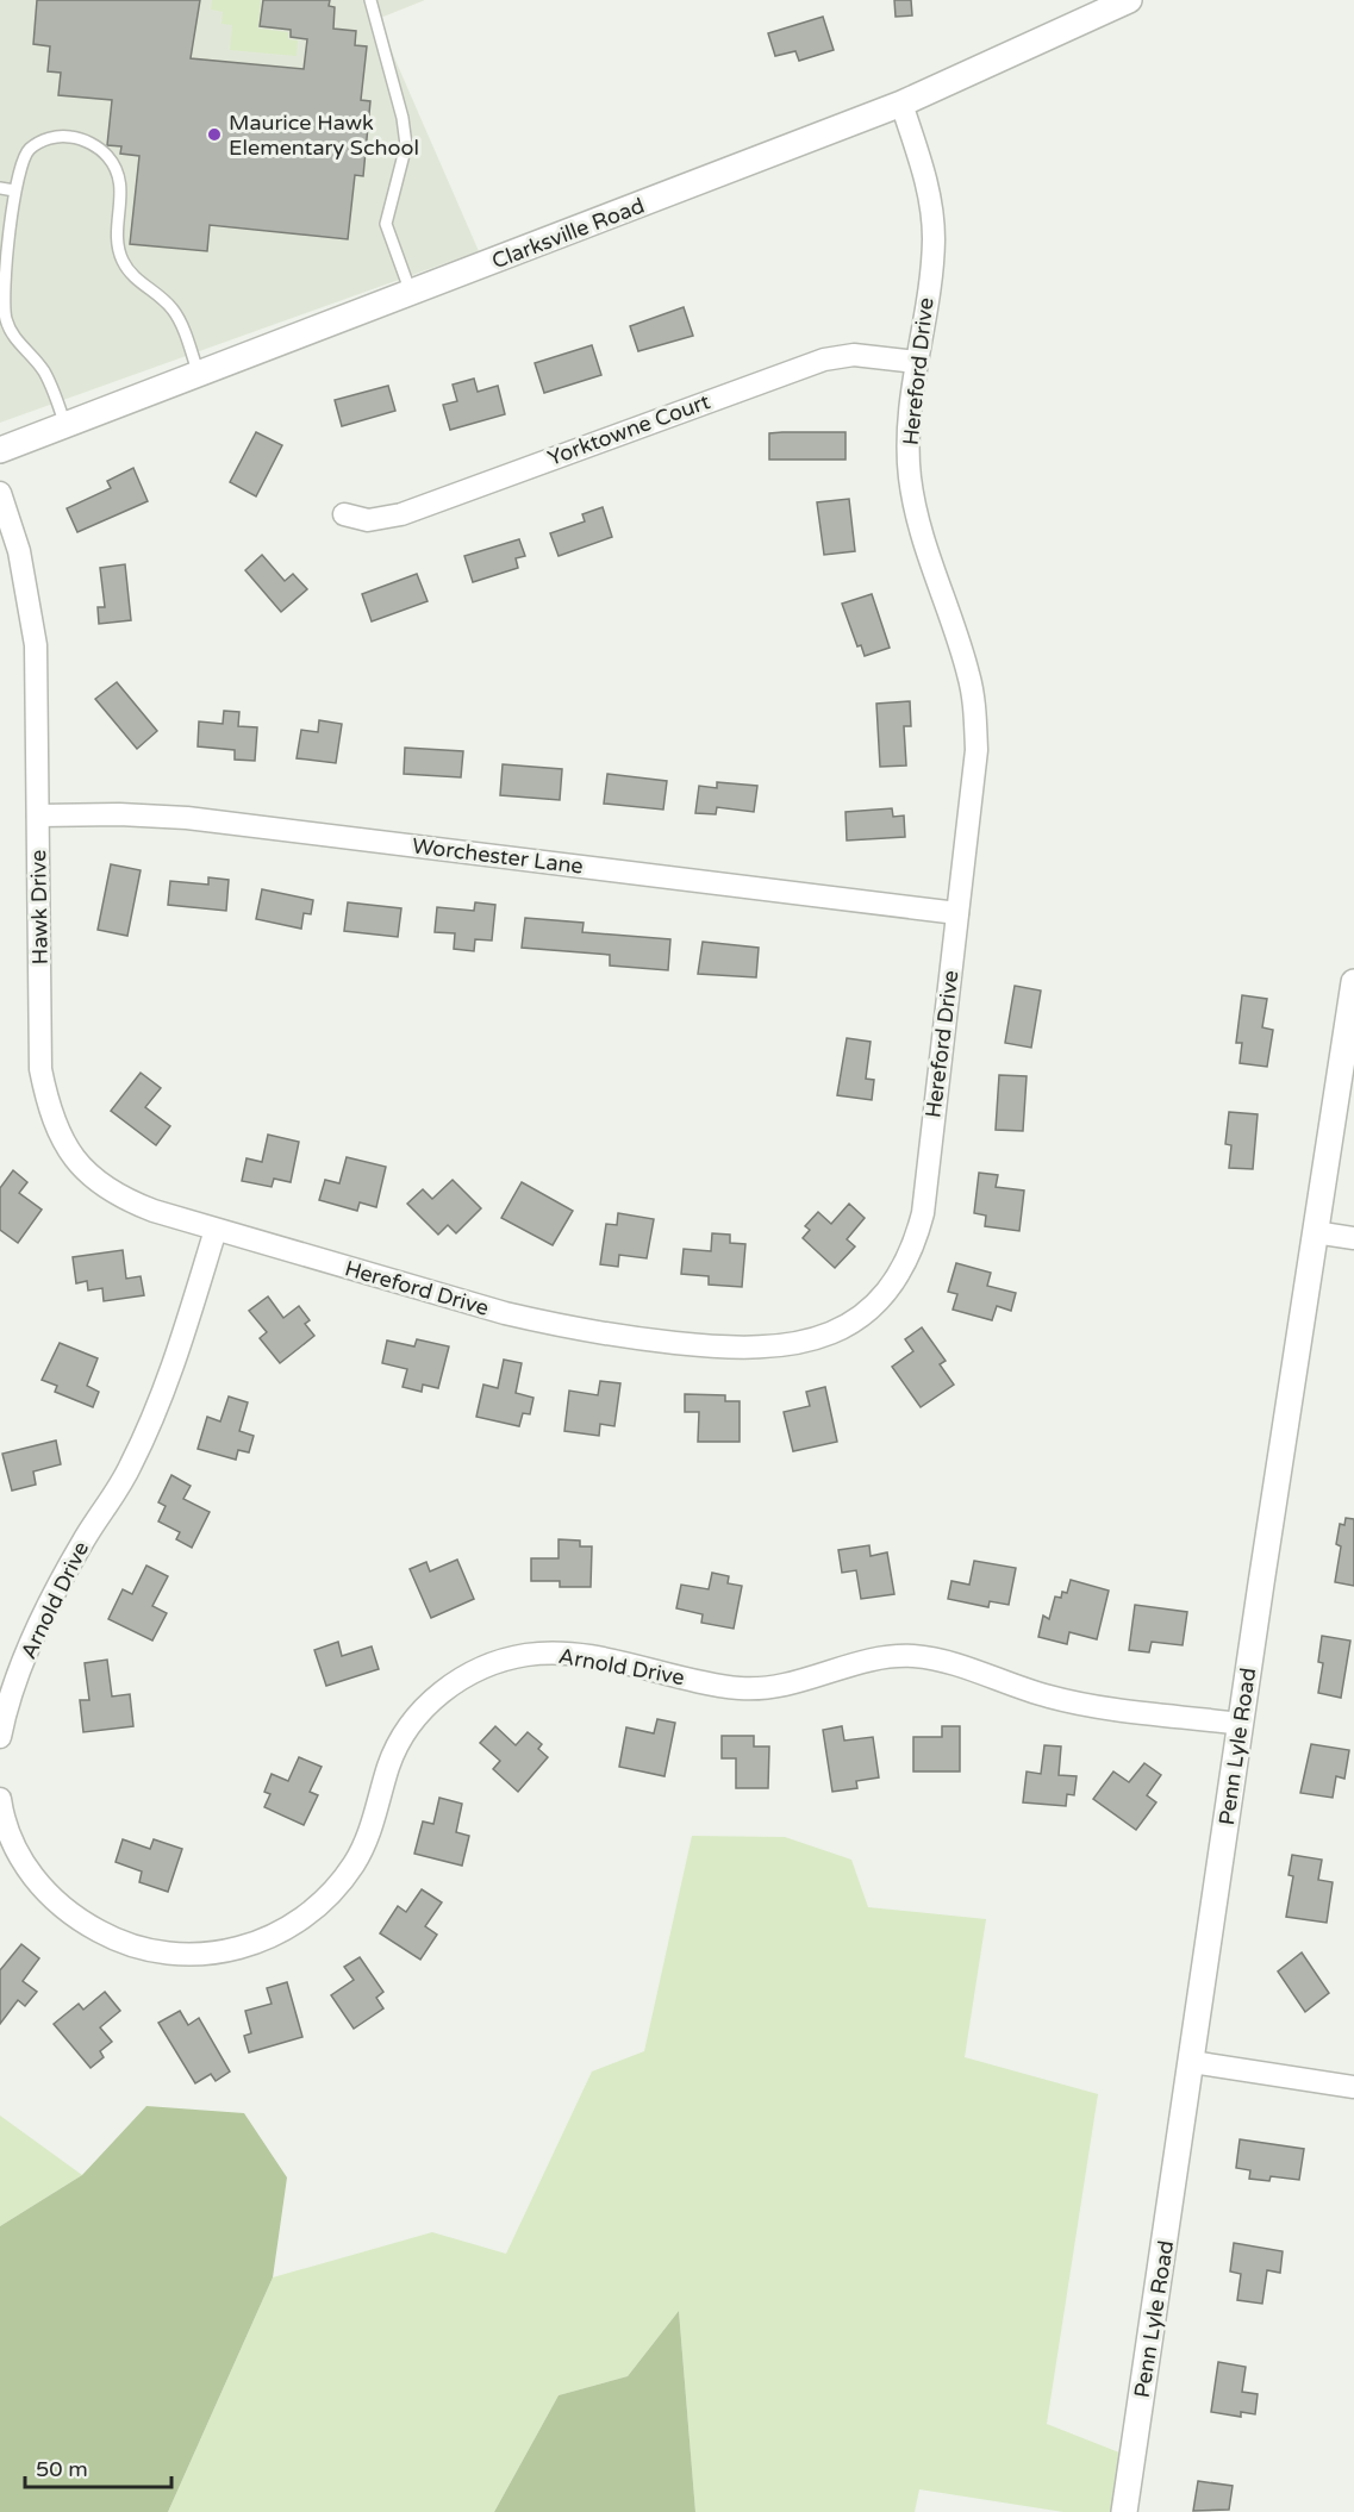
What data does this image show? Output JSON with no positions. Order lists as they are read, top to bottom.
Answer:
{
  "streets": {
    "street": [
      "Clarksville Road",
      "Hereford Drive",
      "Yorktowne Court",
      "Worchester Lane",
      "Hawk Drive",
      "Arnold Drive",
      "Penn Lyle Road"
    ]
  },
  "crossings": [
    ["Clarksville Road", "Hereford Drive"],
    ["Hereford Drive", "Yorktowne Court"],
    ["Hereford Drive", "Worchester Lane"],
    ["Hereford Drive", "Hawk Drive"],
    ["Hereford Drive", "Arnold Drive"],
    ["Worchester Lane", "Hawk Drive"],
    ["Hawk Drive", "Arnold Drive"],
    ["Arnold Drive", "Penn Lyle Road"]
  ],
  "places": ["Maurice Hawk Elementary School"],
  "scale_bar": "50 m"
}
